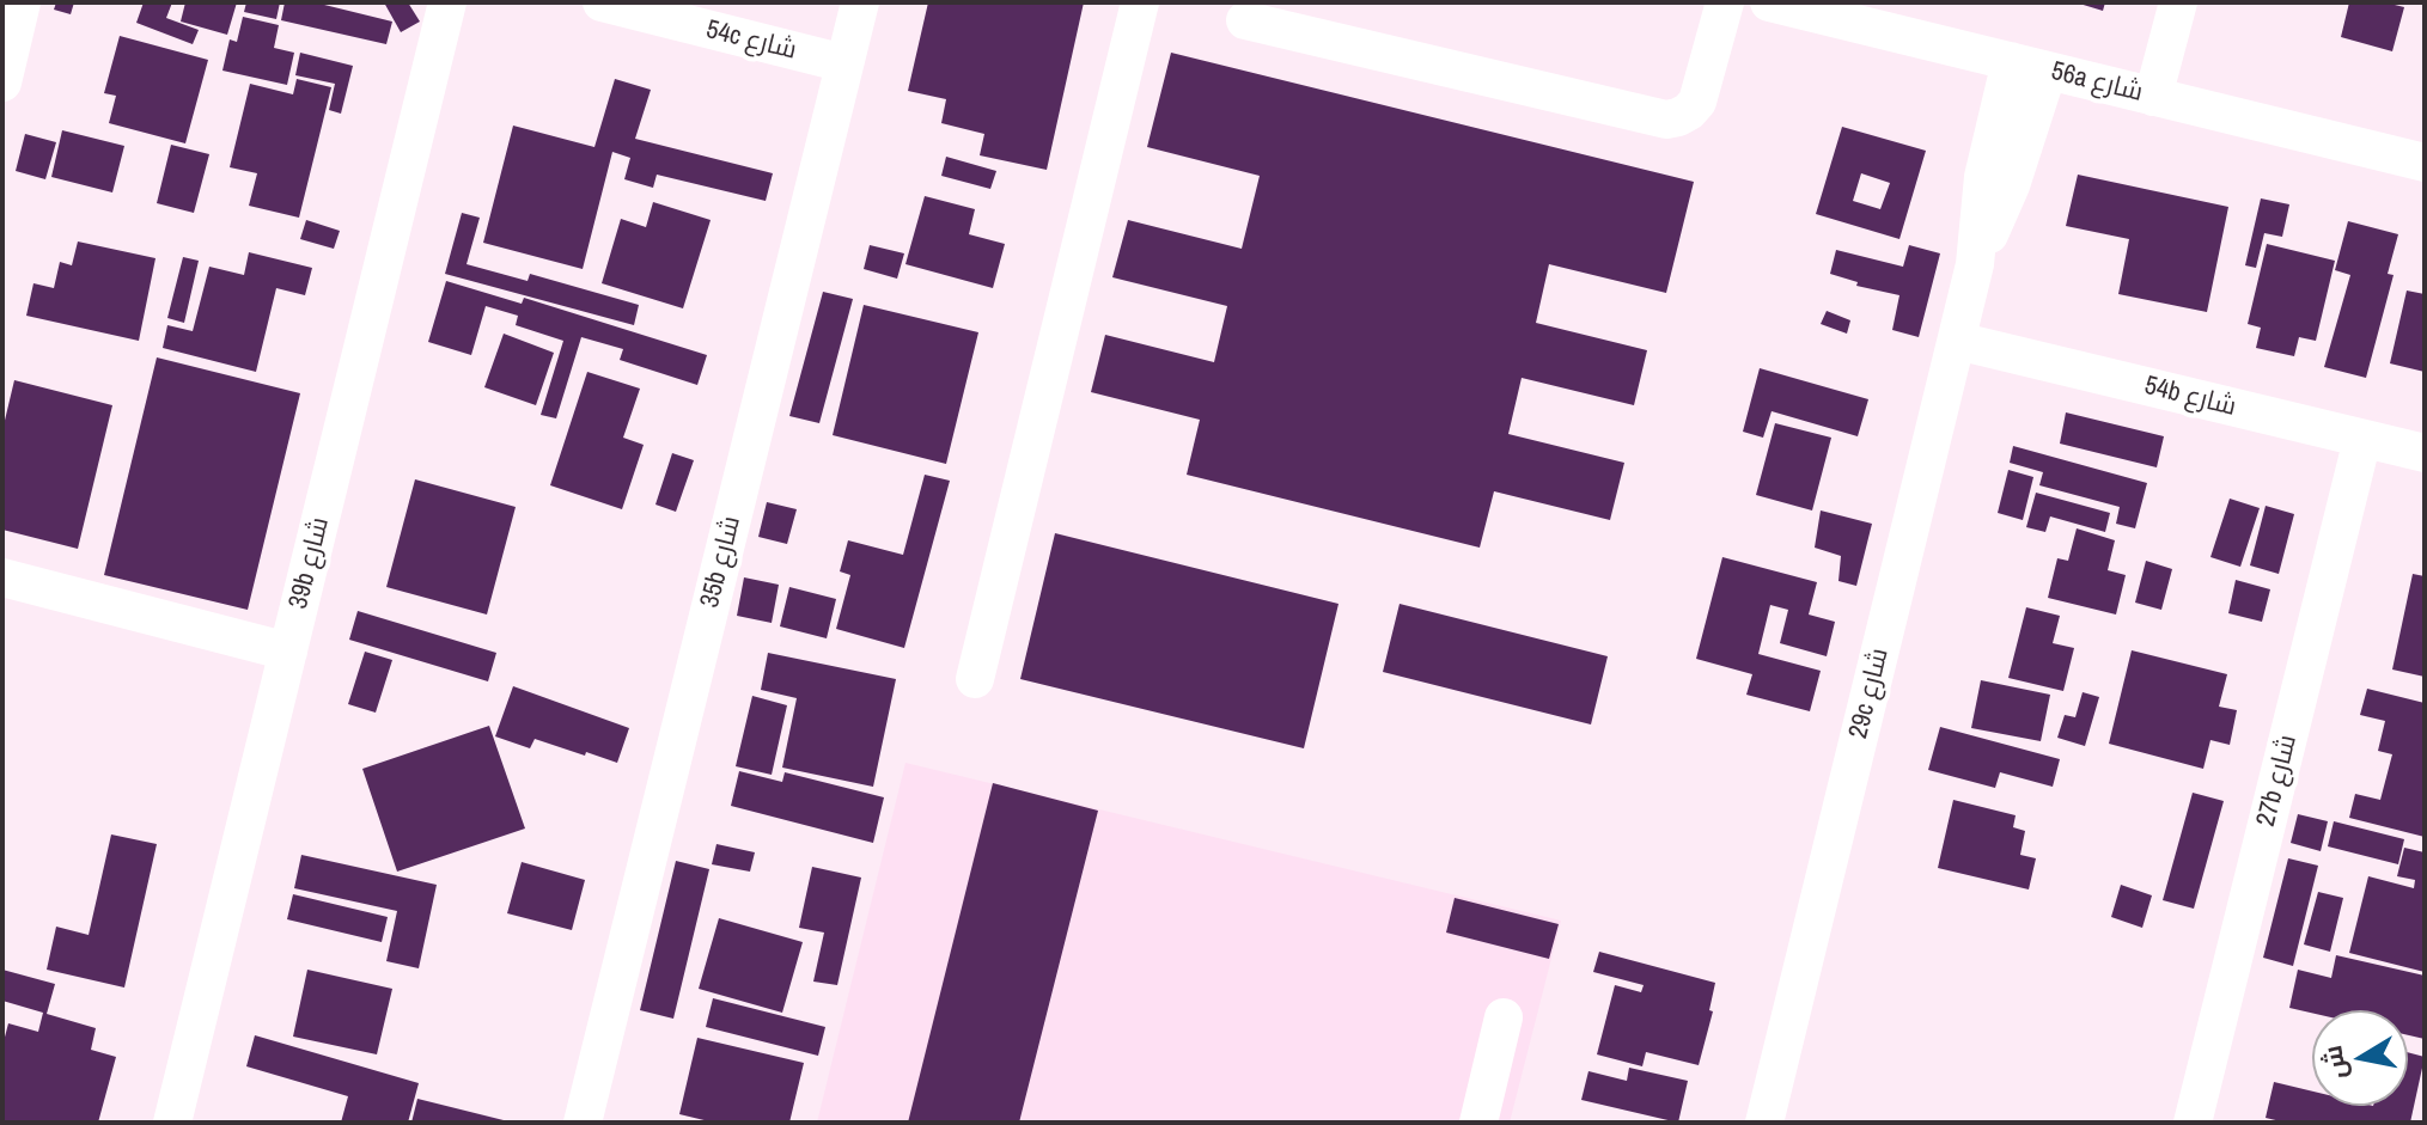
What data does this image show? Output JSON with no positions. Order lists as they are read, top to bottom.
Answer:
{
  "streets": {
    "street": [
      "54c شارع",
      "56a شارع",
      "54b شارع",
      "35b شارع",
      "39b شارع",
      "29c شارع",
      "27b شارع"
    ]
  },
  "crossings": [
    ["54c شارع", "35b شارع"],
    ["56a شارع", "29c شارع"],
    ["54b شارع", "29c شارع"],
    ["54b شارع", "27b شارع"]
  ],
  "north": "left"
}
